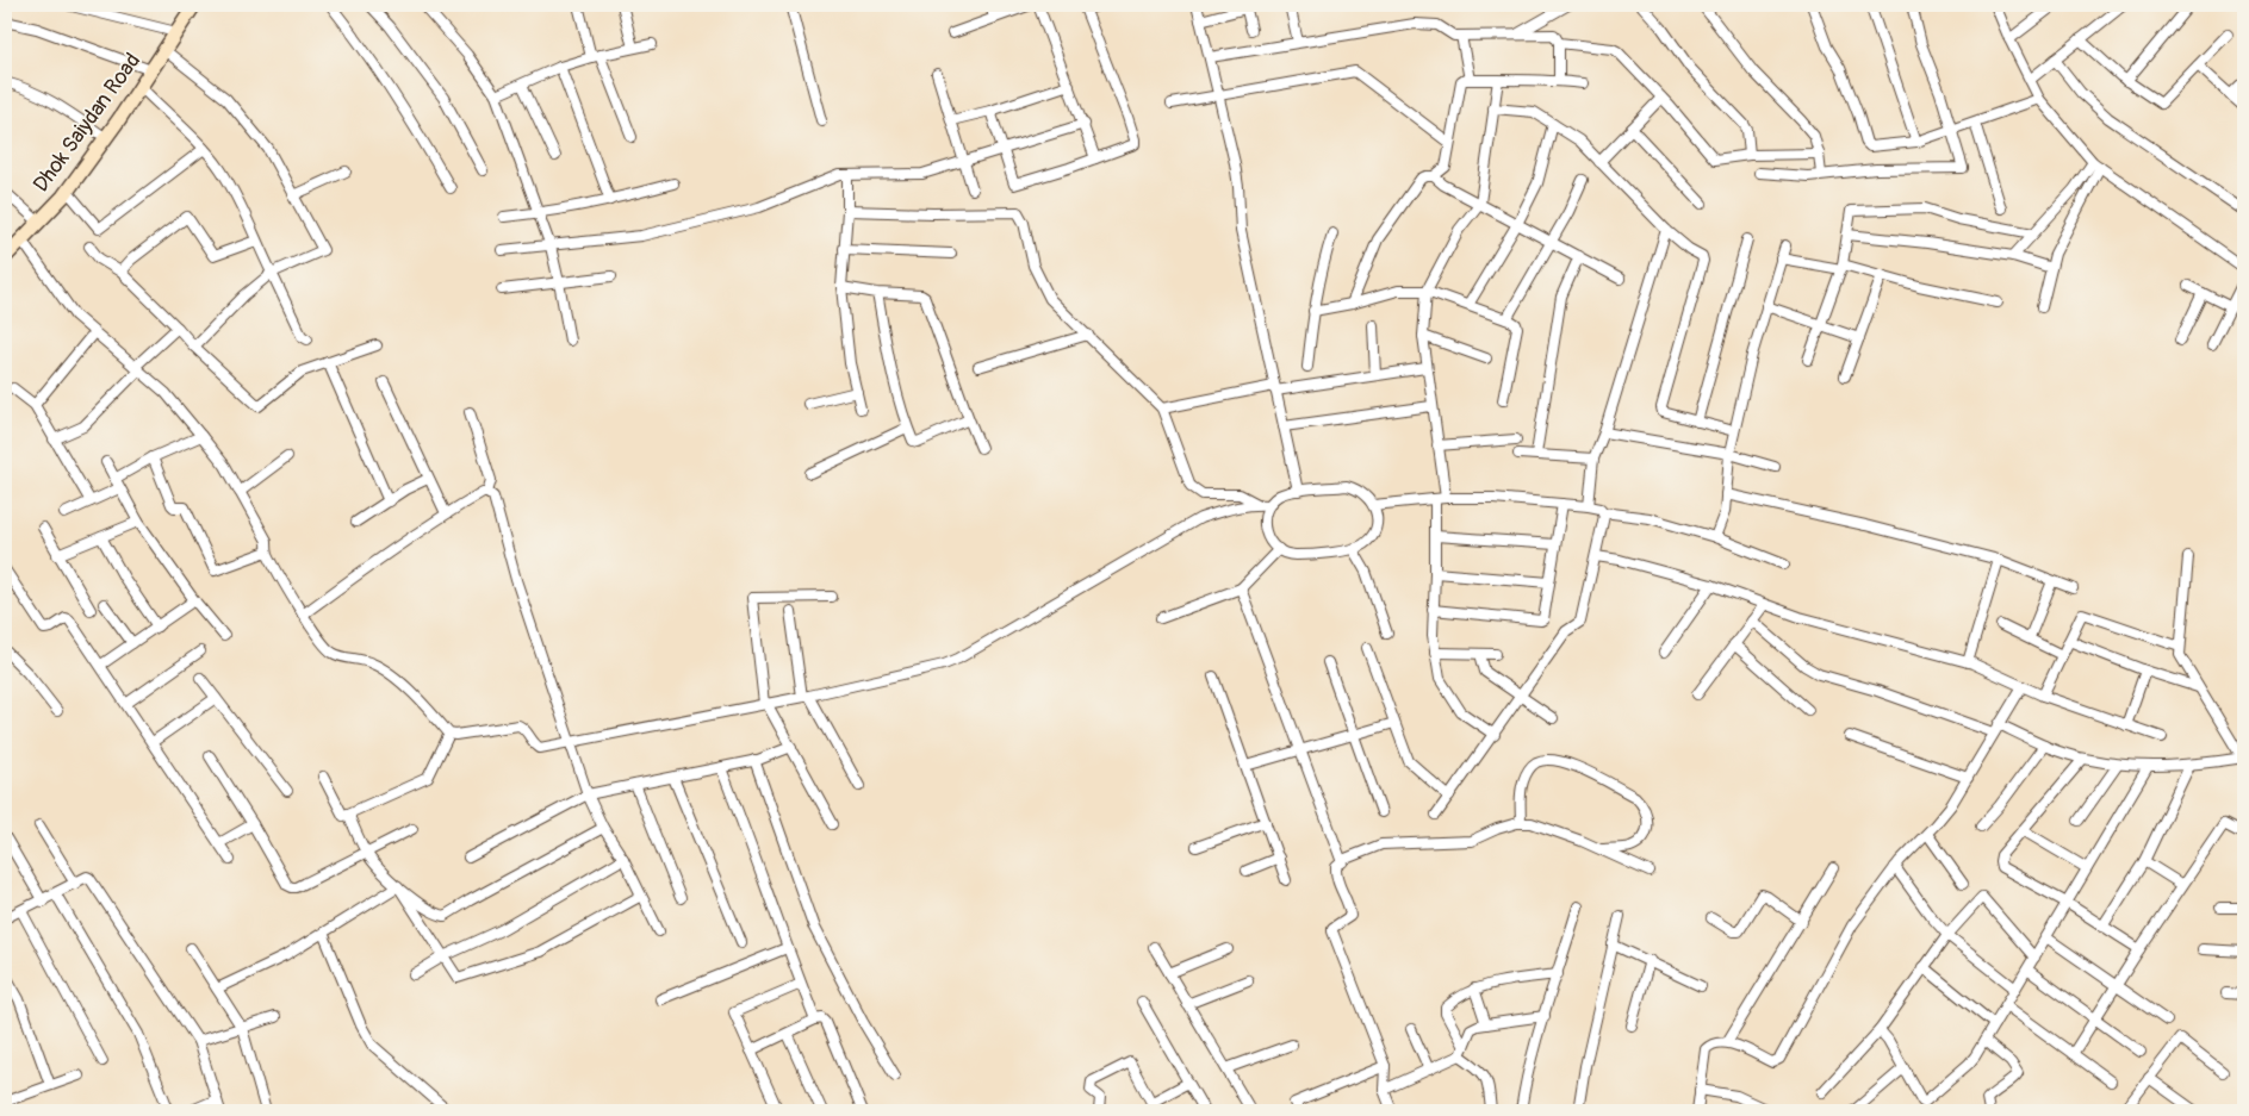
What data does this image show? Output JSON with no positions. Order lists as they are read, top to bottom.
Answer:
{
  "streets": {
    "main road": ["Dhok Saiydan Road"]
  }
}
